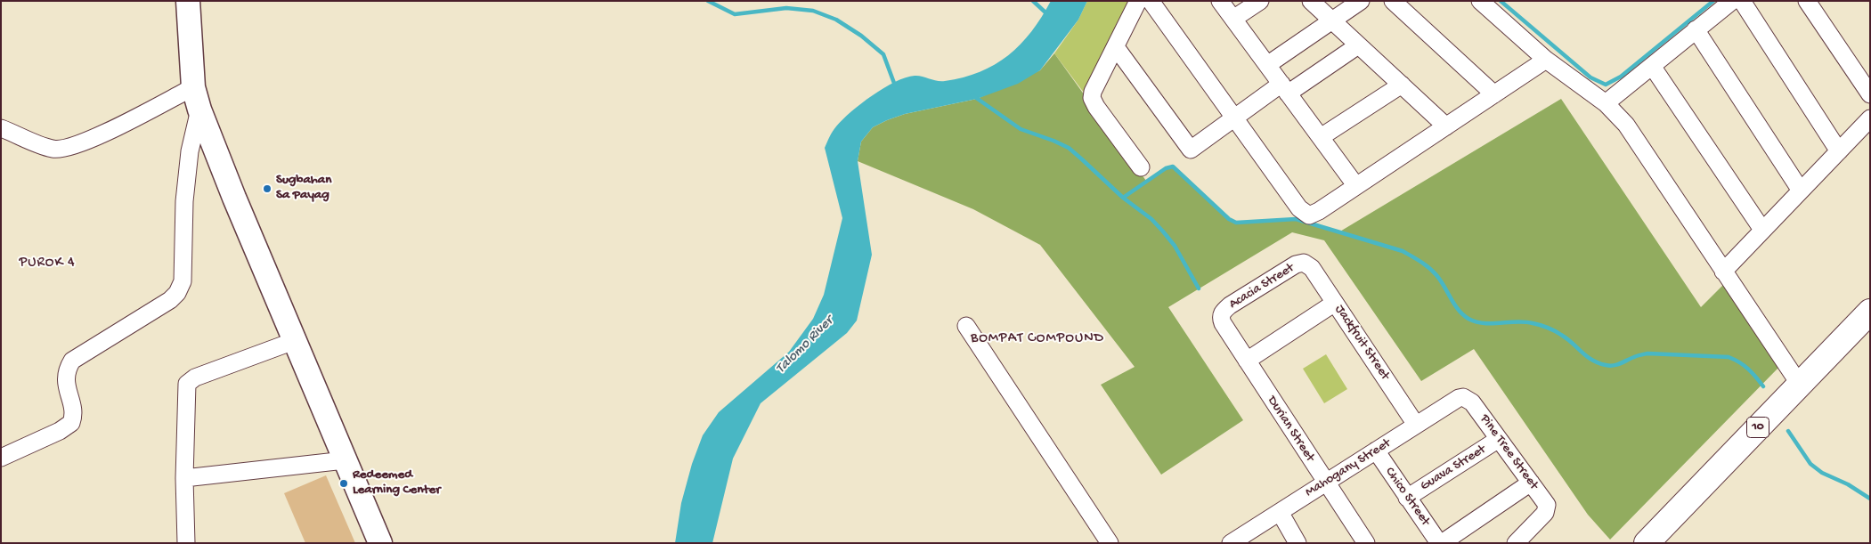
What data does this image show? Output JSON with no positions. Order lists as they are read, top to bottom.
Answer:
{
  "streets": {
    "highway": ["10"],
    "street": [
      "Acacia Street",
      "Jackfruit Street",
      "Durian Street",
      "Pine Tree Street",
      "Mahogany Street",
      "Guava Street",
      "Chico Street"
    ]
  },
  "crossings": [
    ["Acacia Street", "Jackfruit Street"],
    ["Acacia Street", "Durian Street"],
    ["Jackfruit Street", "Mahogany Street"],
    ["Durian Street", "Mahogany Street"],
    ["Pine Tree Street", "Mahogany Street"],
    ["Pine Tree Street", "Guava Street"],
    ["Mahogany Street", "Chico Street"],
    ["Guava Street", "Chico Street"]
  ],
  "districts": ["PUROK 4", "BOMPAT COMPOUND"],
  "water": ["Talomo River"],
  "places": ["Sugbahan Sa Payag", "Redeemed Learning Center"]
}
